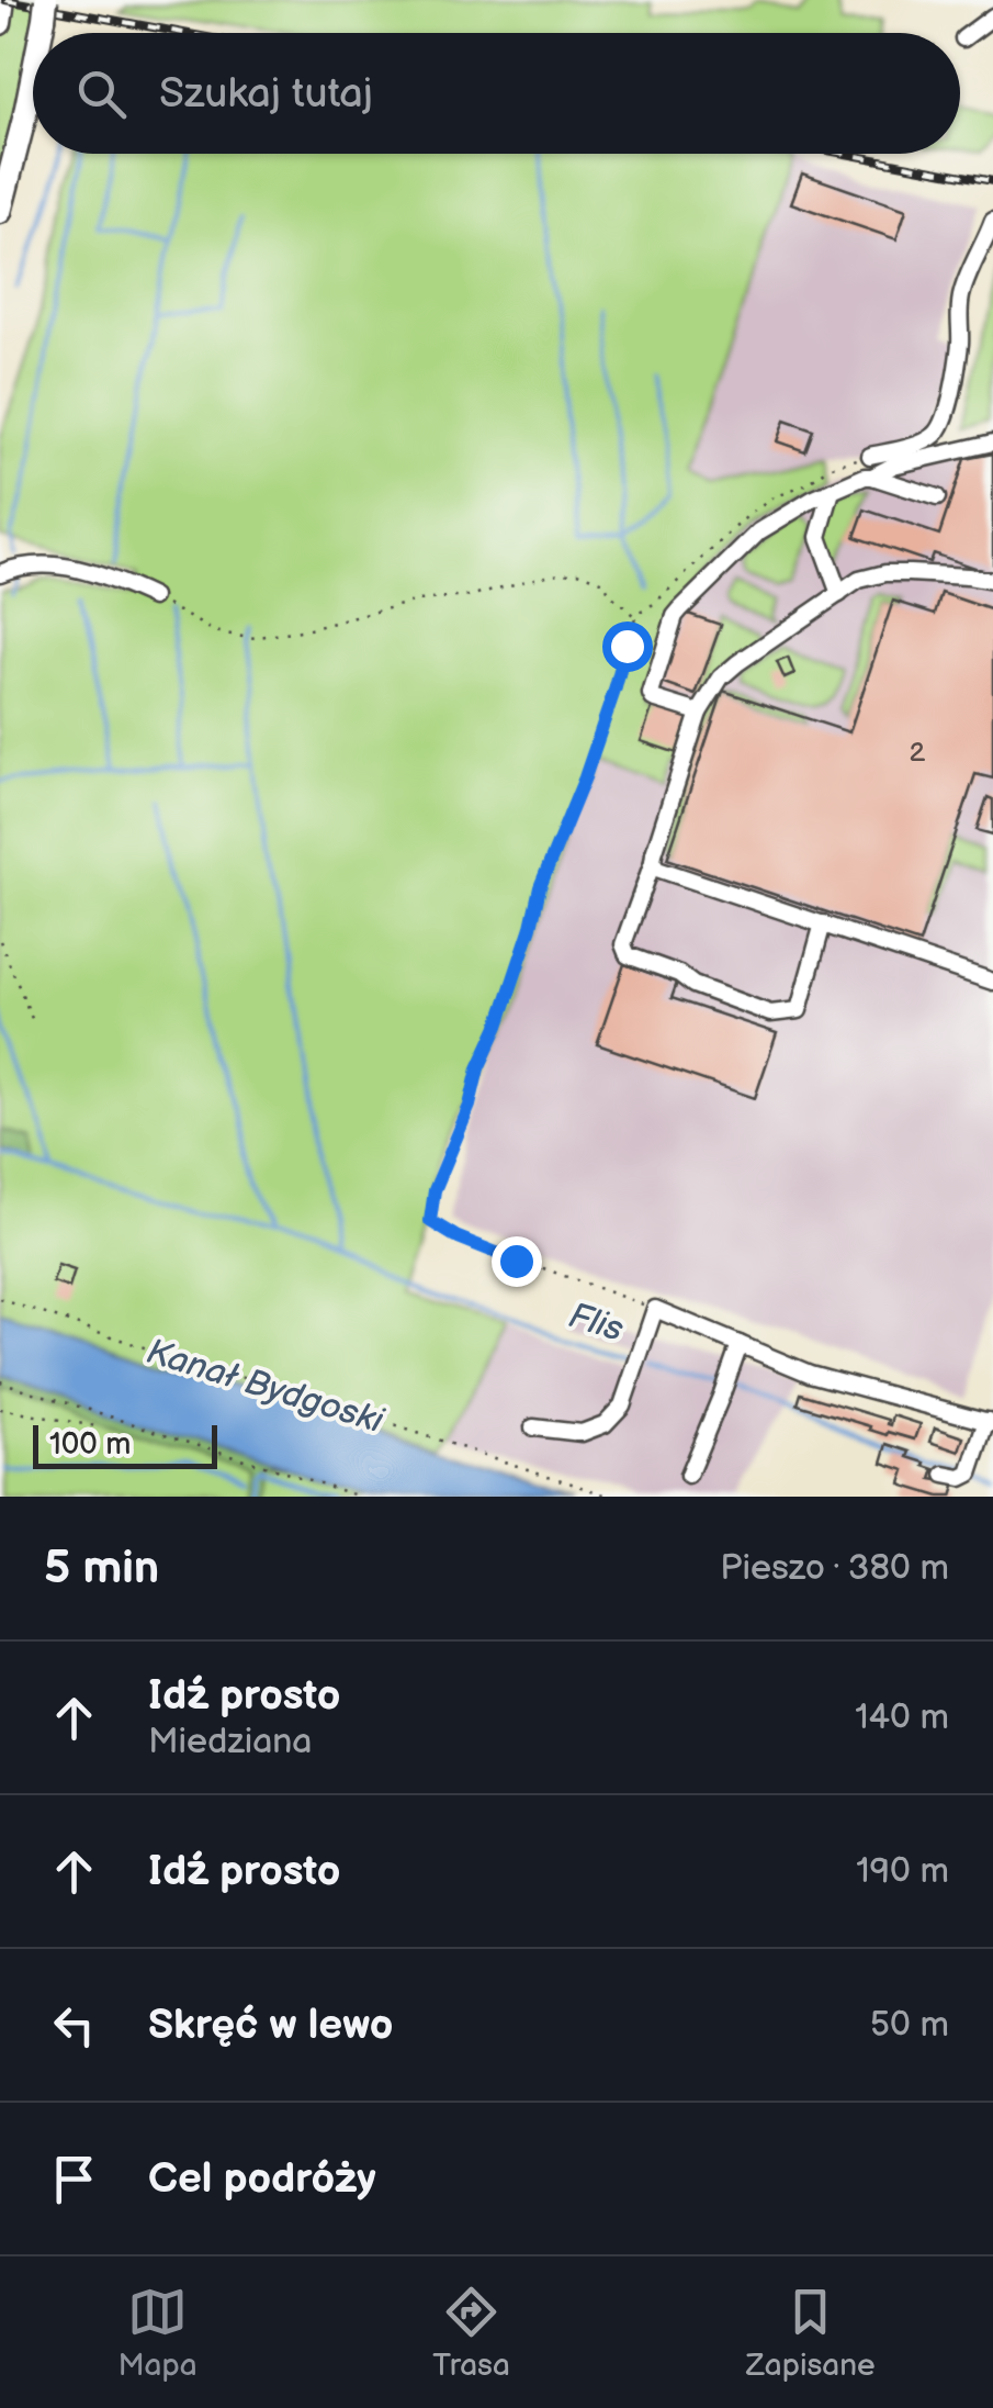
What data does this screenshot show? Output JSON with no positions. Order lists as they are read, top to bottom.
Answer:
{
  "water": ["Flis", "Kanał Bydgoski"],
  "house_numbers": ["2"],
  "scale_bar": "100 m",
  "page": {
    "search": "Szukaj tutaj",
    "scale": "100 m",
    "heading": ["5 min", "Pieszo · 380 m"],
    "list": [
      ["Idź prosto", "Miedziana", "140 m"],
      ["Idź prosto", "190 m"],
      ["Skręć w lewo", "50 m"],
      "Cel podróży"
    ],
    "nav": ["Mapa", "Trasa", "Zapisane"]
  }
}
